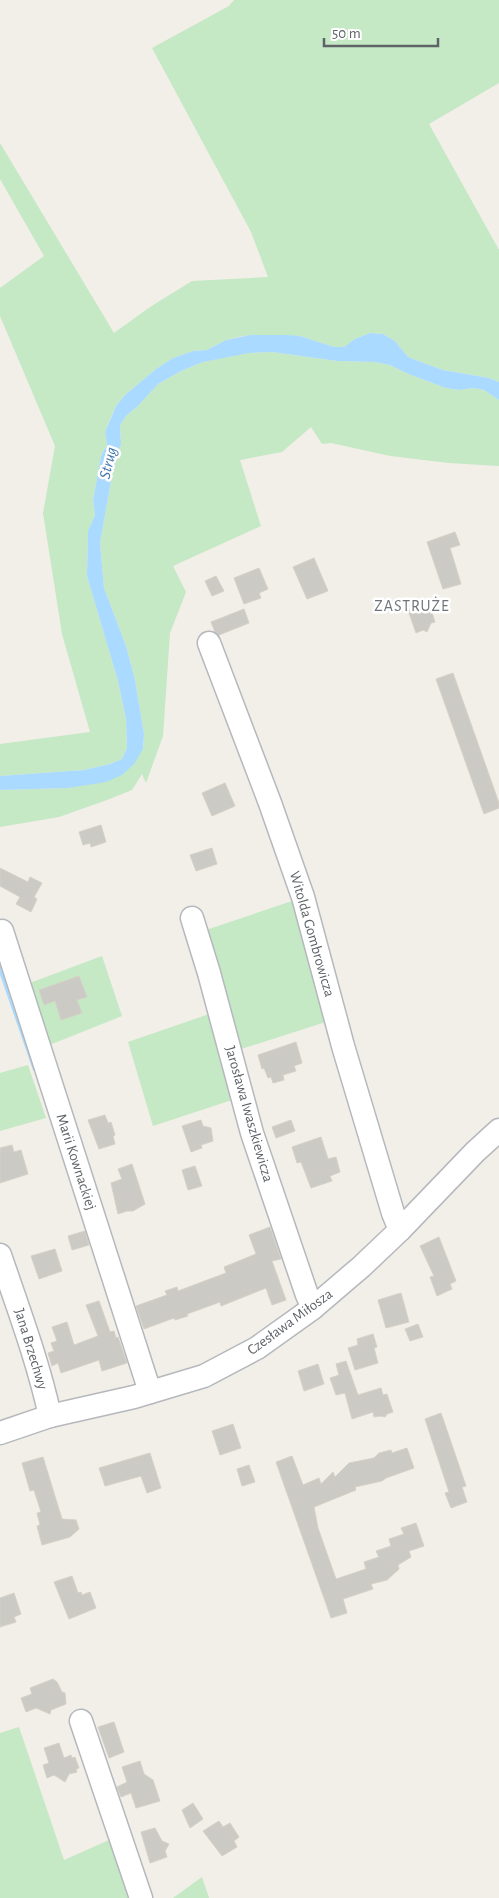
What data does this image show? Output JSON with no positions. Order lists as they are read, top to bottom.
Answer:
{
  "streets": {
    "street": [
      "Witolda Gombrowicza",
      "Jarosława Iwaszkiewicza",
      "Marii Kownackiej",
      "Czesława Miłosza",
      "Jana Brzechwy"
    ]
  },
  "crossings": [
    ["Witolda Gombrowicza", "Czesława Miłosza"],
    ["Jarosława Iwaszkiewicza", "Czesława Miłosza"],
    ["Marii Kownackiej", "Czesława Miłosza"],
    ["Czesława Miłosza", "Jana Brzechwy"]
  ],
  "districts": ["ZASTRUŻE"],
  "water": ["Strug"],
  "scale_bar": "50 m"
}
